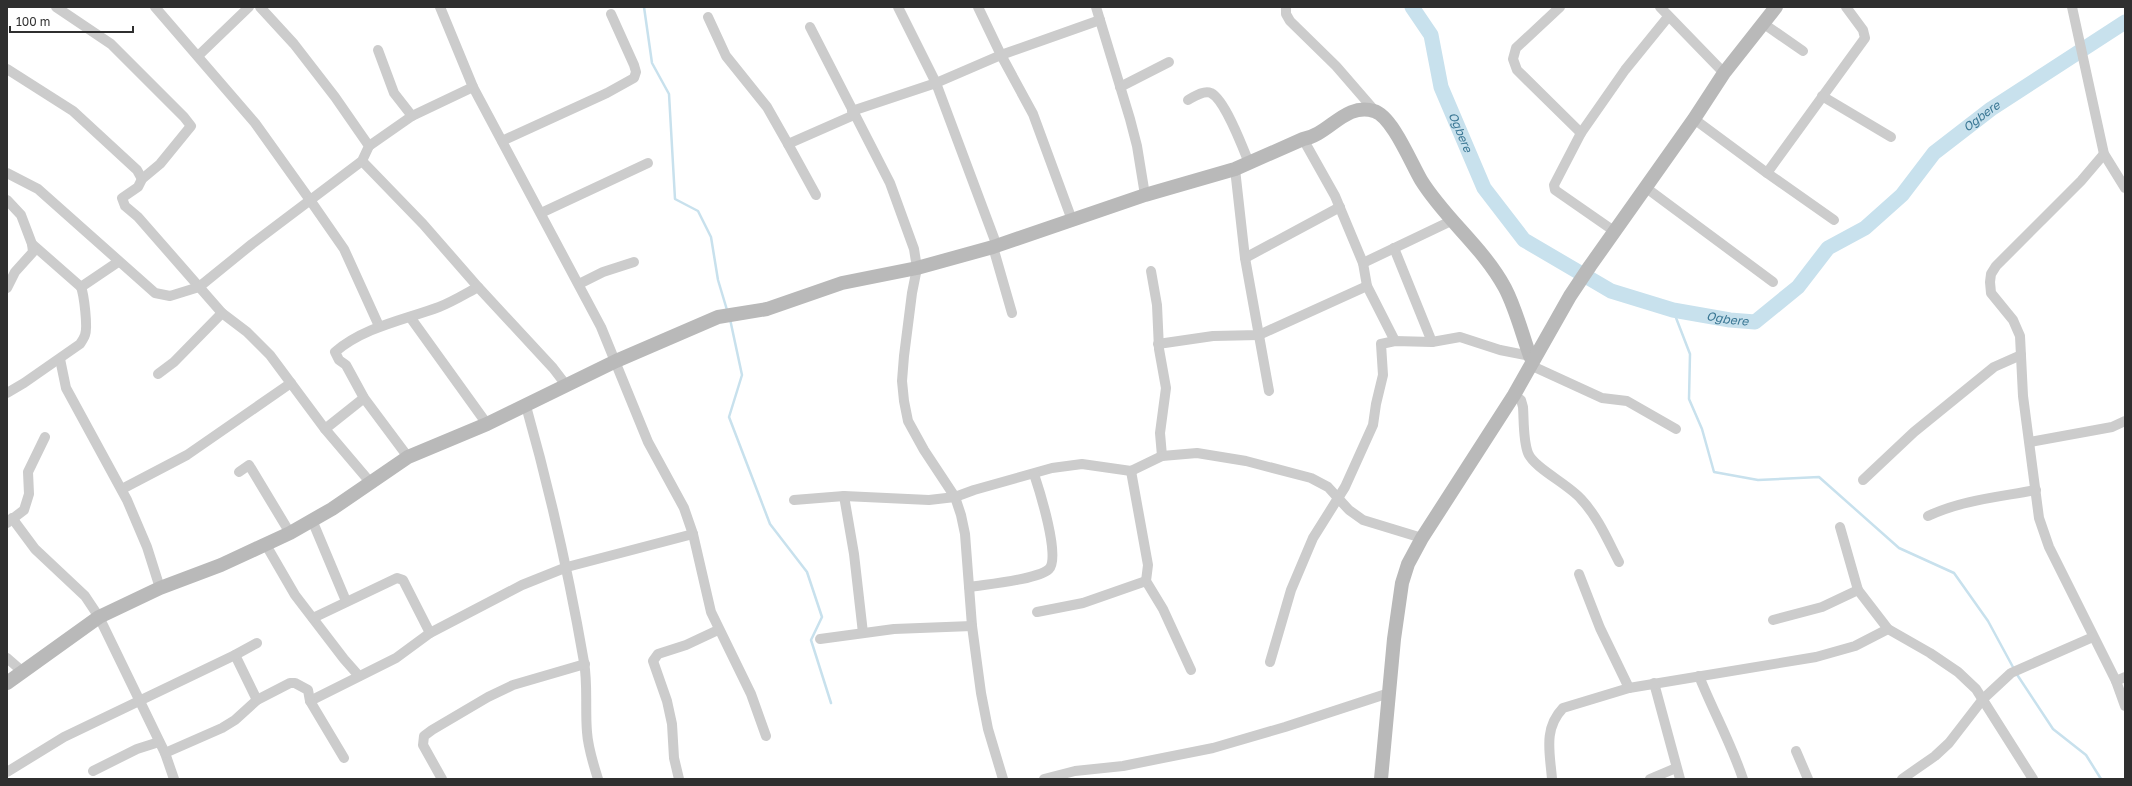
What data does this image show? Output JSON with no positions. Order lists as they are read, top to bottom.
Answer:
{
  "water": ["Ogbere"],
  "scale_bar": "100 m"
}
